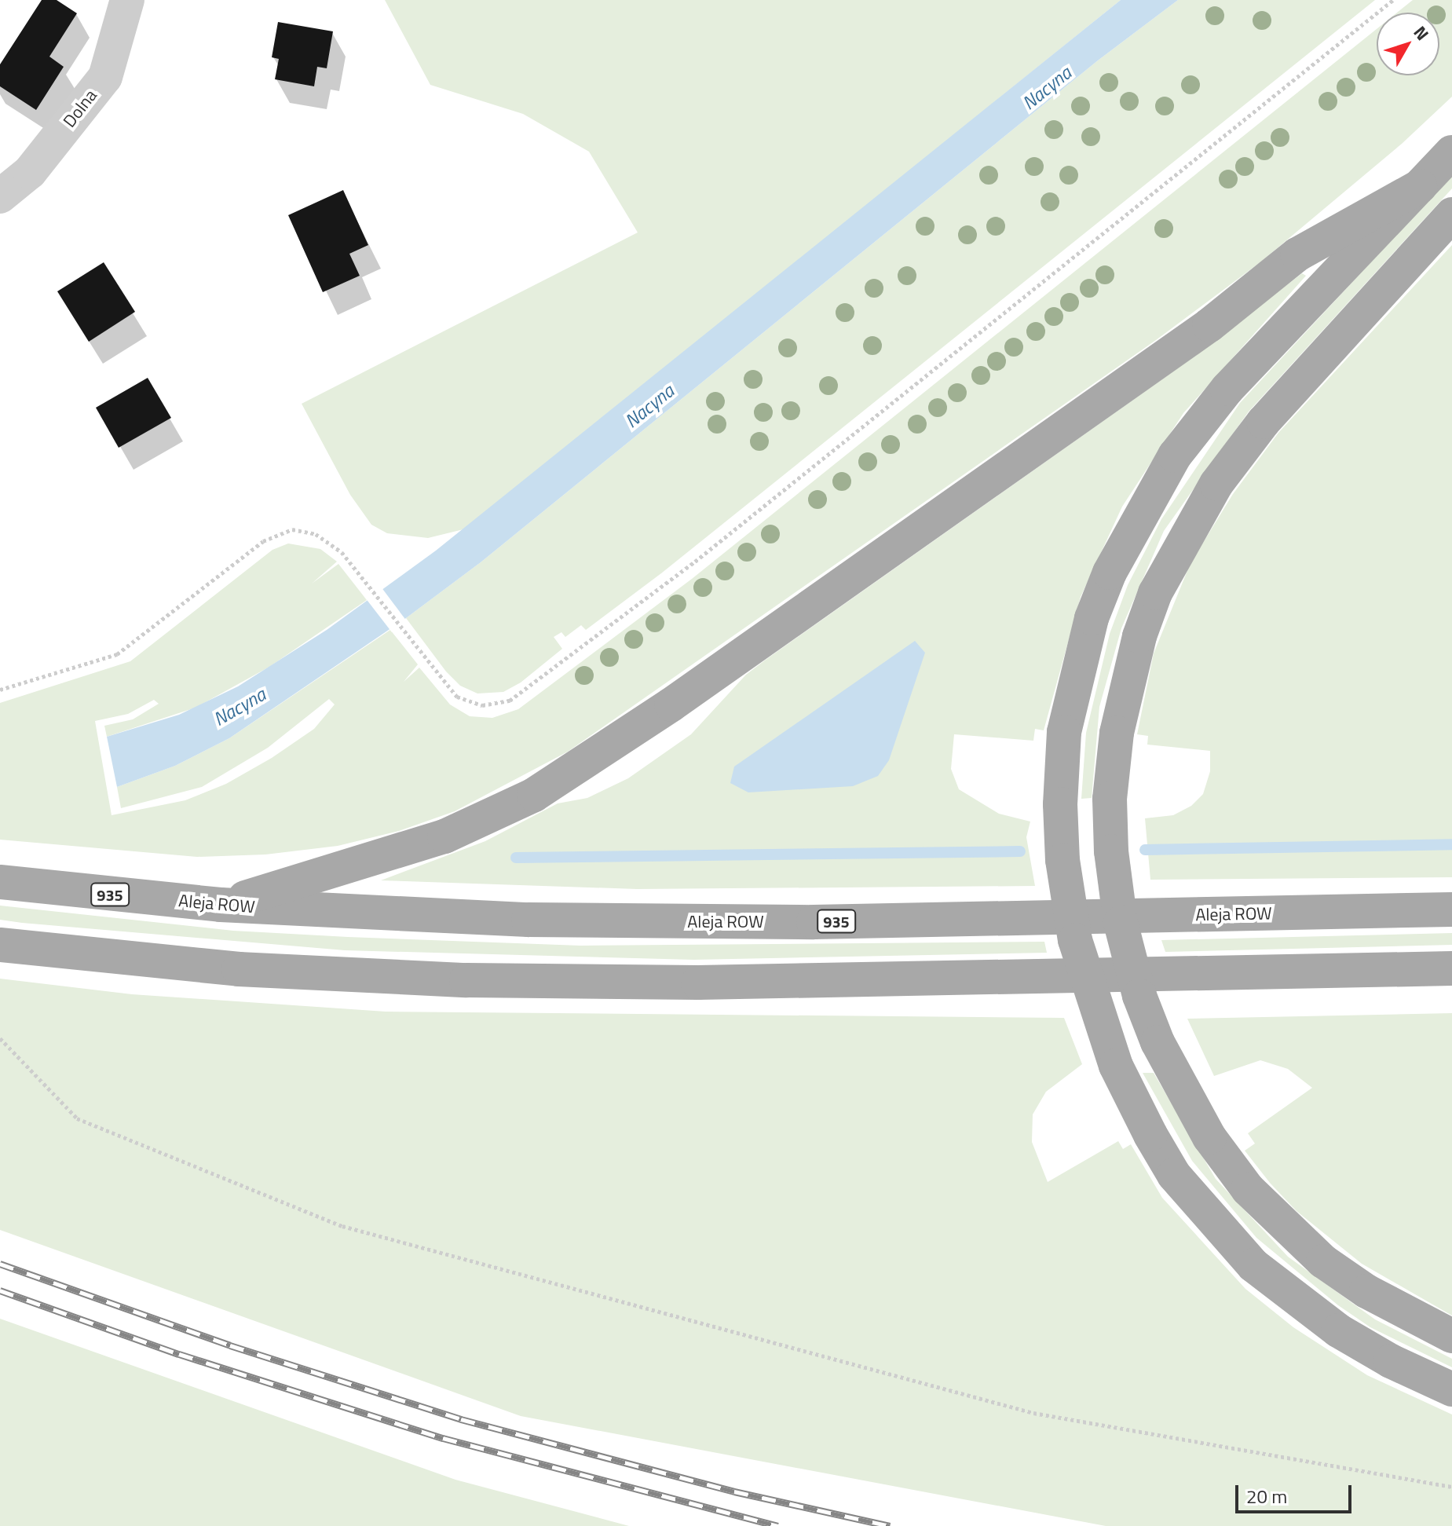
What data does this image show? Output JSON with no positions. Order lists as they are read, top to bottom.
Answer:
{
  "streets": {
    "main road": ["935", "Aleja ROW"],
    "street": ["Dolna"]
  },
  "water": ["Nacyna"],
  "scale_bar": "20 m",
  "north": "top right"
}
